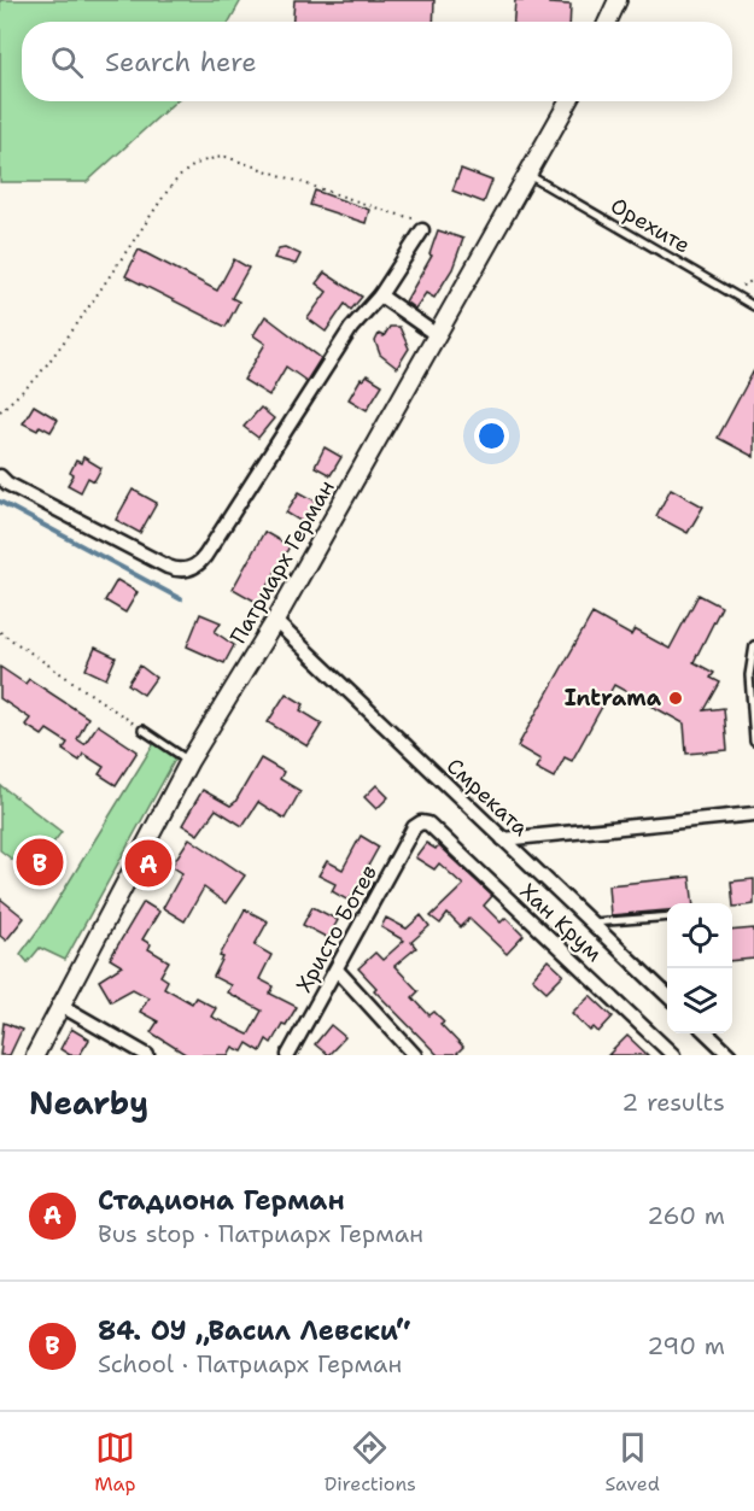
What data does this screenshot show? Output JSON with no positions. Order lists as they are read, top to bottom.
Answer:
{
  "streets": {
    "street": [
      "Патриарх Герман",
      "Смреката",
      "Хан Крум",
      "Христо Ботев"
    ],
    "lane": ["Орехите"]
  },
  "crossings": [
    ["Орехите", "Патриарх Герман"],
    ["Патриарх Герман", "Смреката"],
    ["Хан Крум", "Христо Ботев"]
  ],
  "places": ["Intrama"],
  "page": {
    "search": "Search here",
    "pins": ["B", "A"],
    "heading": ["Nearby", "2 results"],
    "list": [
      {
        "mark": "A",
        "name": "Стадиона Герман",
        "note": "Bus stop · Патриарх Герман",
        "value": "260 m"
      },
      {
        "mark": "B",
        "name": "84. ОУ „Васил Левски“",
        "note": "School · Патриарх Герман",
        "value": "290 m"
      }
    ],
    "nav": ["Map", "Directions", "Saved"]
  }
}
